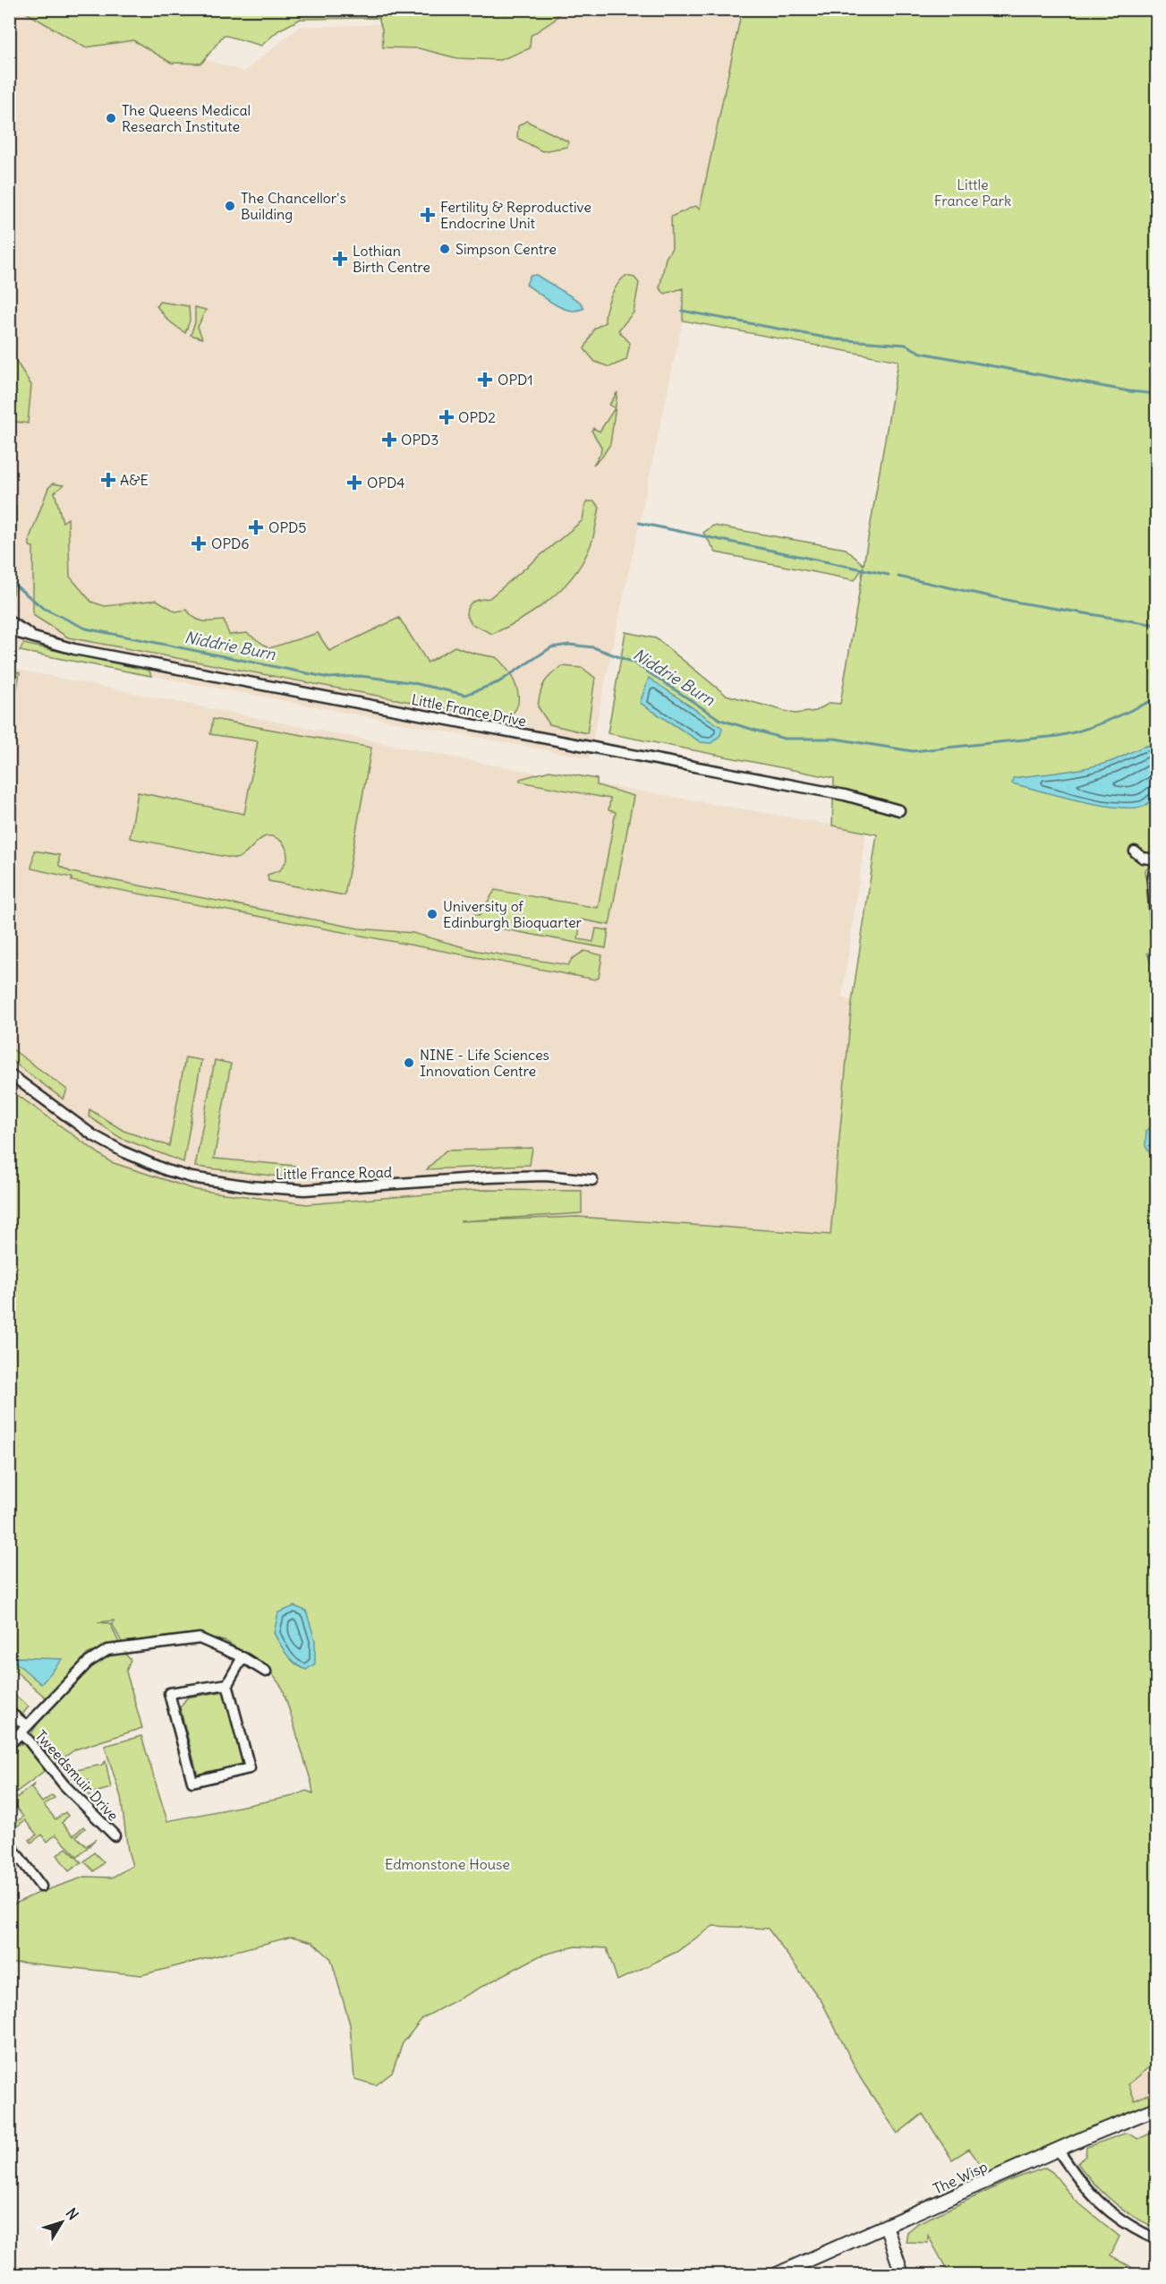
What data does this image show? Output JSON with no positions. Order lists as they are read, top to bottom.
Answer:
{
  "streets": {
    "street": [
      "Little France Drive",
      "Little France Road",
      "Tweedsmuir Drive",
      "The Wisp"
    ]
  },
  "water": ["Niddrie Burn"],
  "parks": ["Little France Park", "Edmonstone House"],
  "places": {
    "other": [
      "The Queens Medical Research Institute",
      "The Chancellor's Building",
      "Simpson Centre",
      "University of Edinburgh Bioquarter",
      "NINE - Life Sciences Innovation Centre"
    ],
    "health": [
      "Fertility & Reproductive Endocrine Unit",
      "Lothian Birth Centre",
      "OPD1",
      "OPD2",
      "OPD3",
      "A&E",
      "OPD4",
      "OPD5",
      "OPD6"
    ]
  },
  "north": "top right"
}
